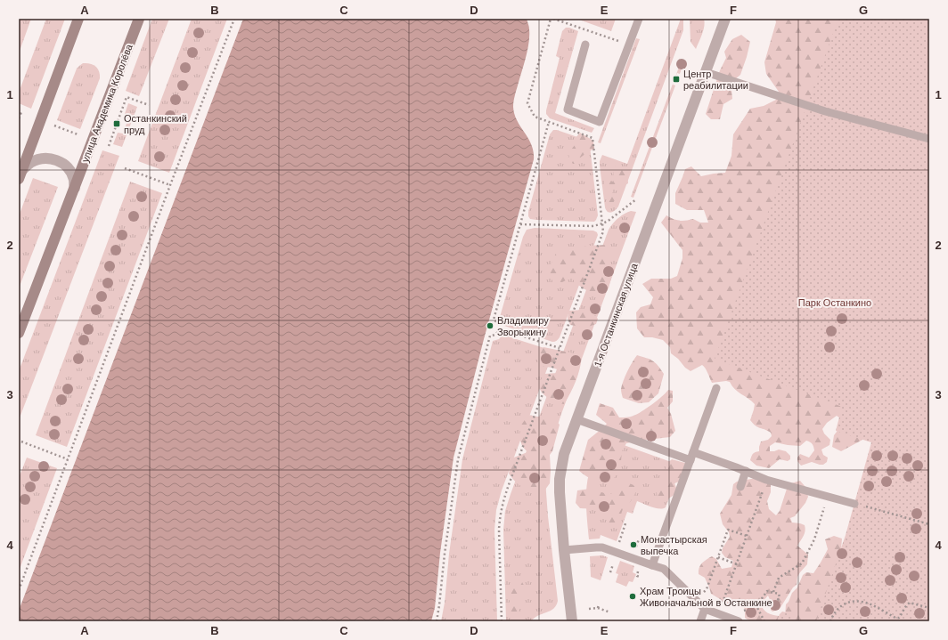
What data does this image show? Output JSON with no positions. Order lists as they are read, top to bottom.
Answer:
{
  "streets": {
    "main road": ["улица Академика Королёва"],
    "street": ["1-я Останкинская улица"]
  },
  "parks": ["Парк Останкино"],
  "places": {
    "transit": ["Центр реабилитации", "Останкинский пруд"],
    "other": ["Владимиру Зворыкину", "Монастырская выпечка", "Храм Троицы Живоначальной в Останкине"]
  },
  "grid": {
    "columns": [
      "A",
      "B",
      "C",
      "D",
      "E",
      "F",
      "G"
    ],
    "rows": [
      "1",
      "2",
      "3",
      "4"
    ]
  }
}
